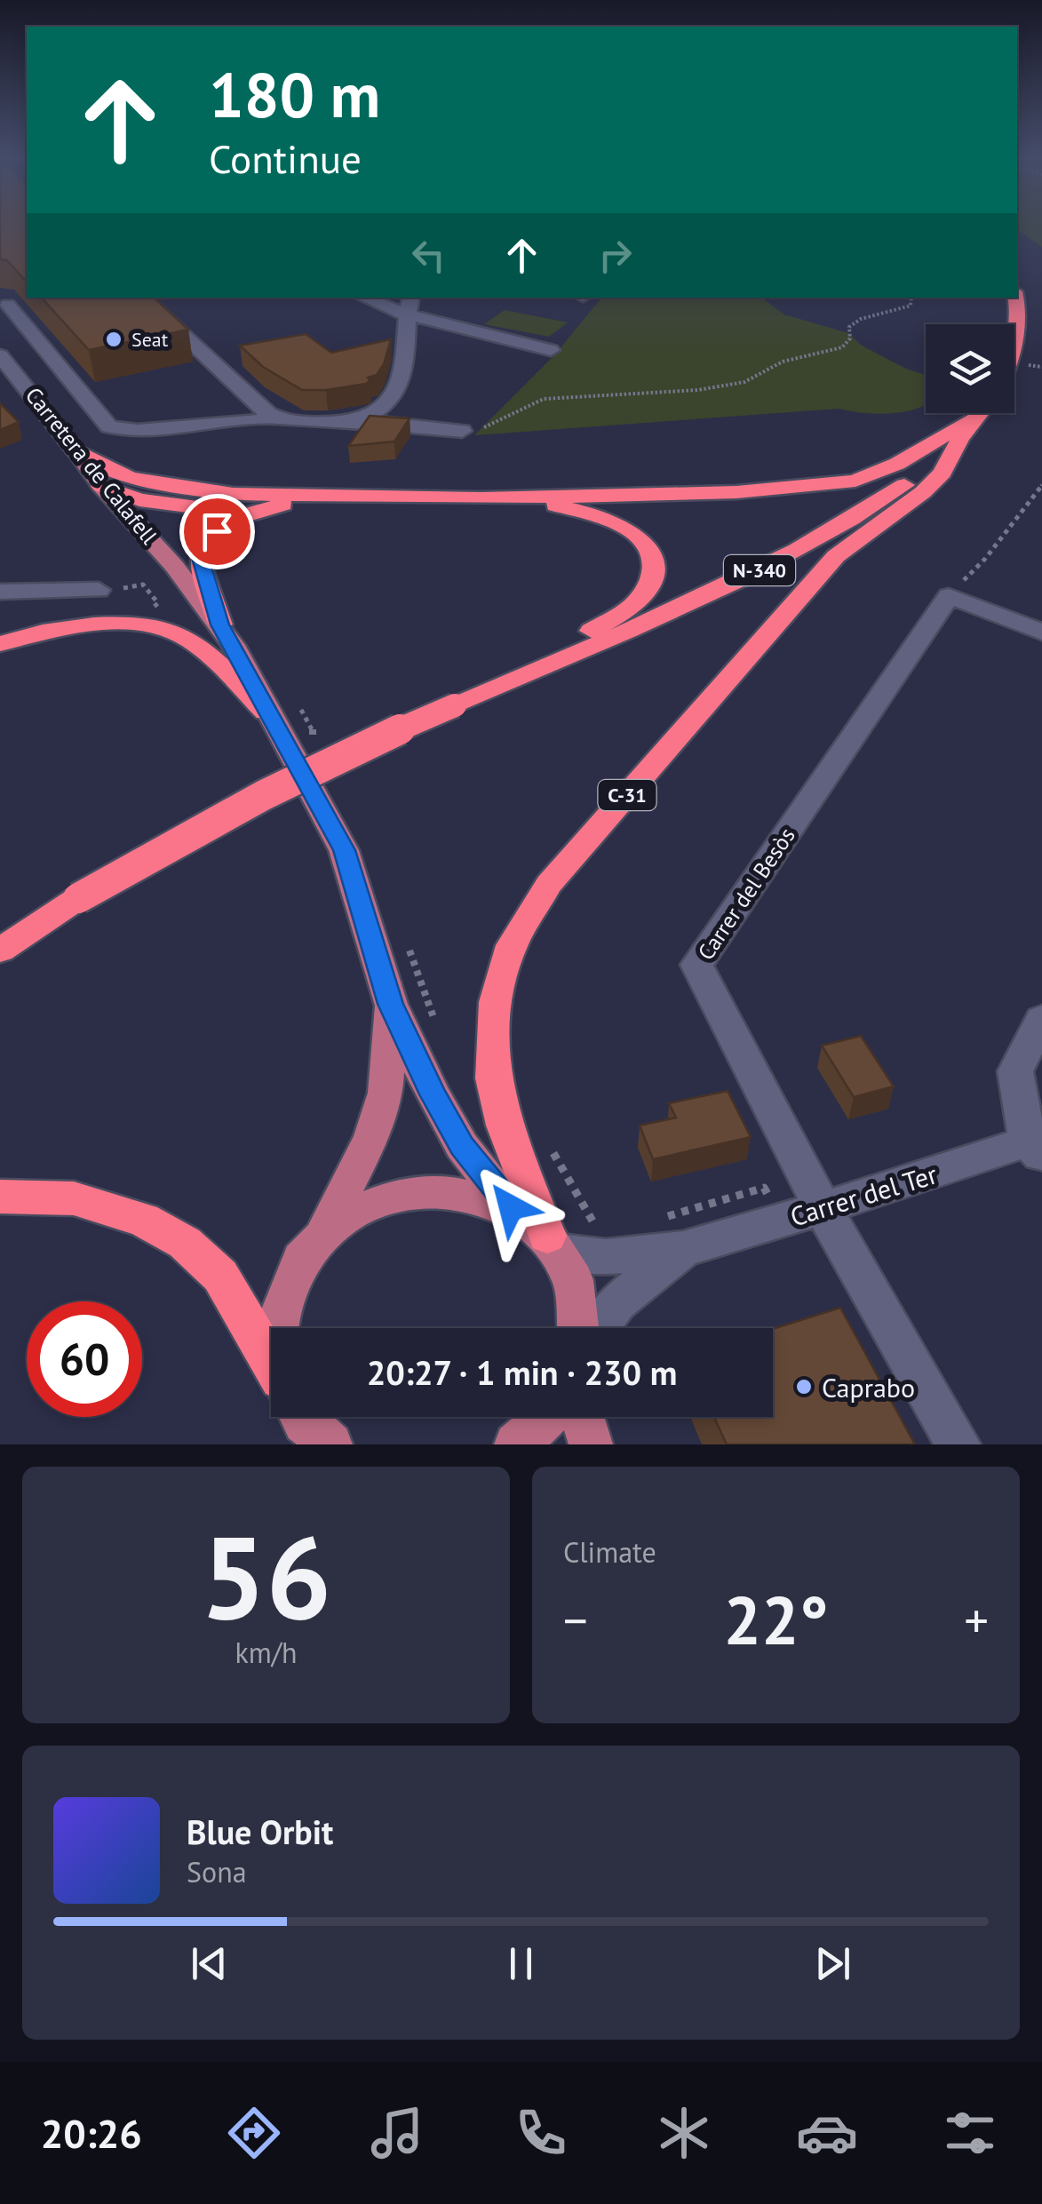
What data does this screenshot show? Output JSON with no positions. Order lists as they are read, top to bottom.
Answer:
{
  "streets": {
    "highway": ["N-340", "C-31"],
    "main road": ["Carretera de Calafell"],
    "street": ["Carrer del Besòs", "Carrer del Ter"]
  },
  "crossings": [
    ["Carretera de Calafell", "C-31"],
    ["N-340", "C-31"],
    ["C-31", "Carrer del Ter"],
    ["Carrer del Besòs", "Carrer del Ter"]
  ],
  "places": ["Seat", "Caprabo"],
  "page": {
    "turn": ["180 m", "Continue"],
    "limit": "60",
    "trip": "20:27 · 1 min · 230 m",
    "tile": [
      ["56", "km/h"],
      "Climate"
    ],
    "heat": ["−", "22°", "+"],
    "song": ["Blue Orbit", "Sona"],
    "tabs": "20:26"
  }
}
